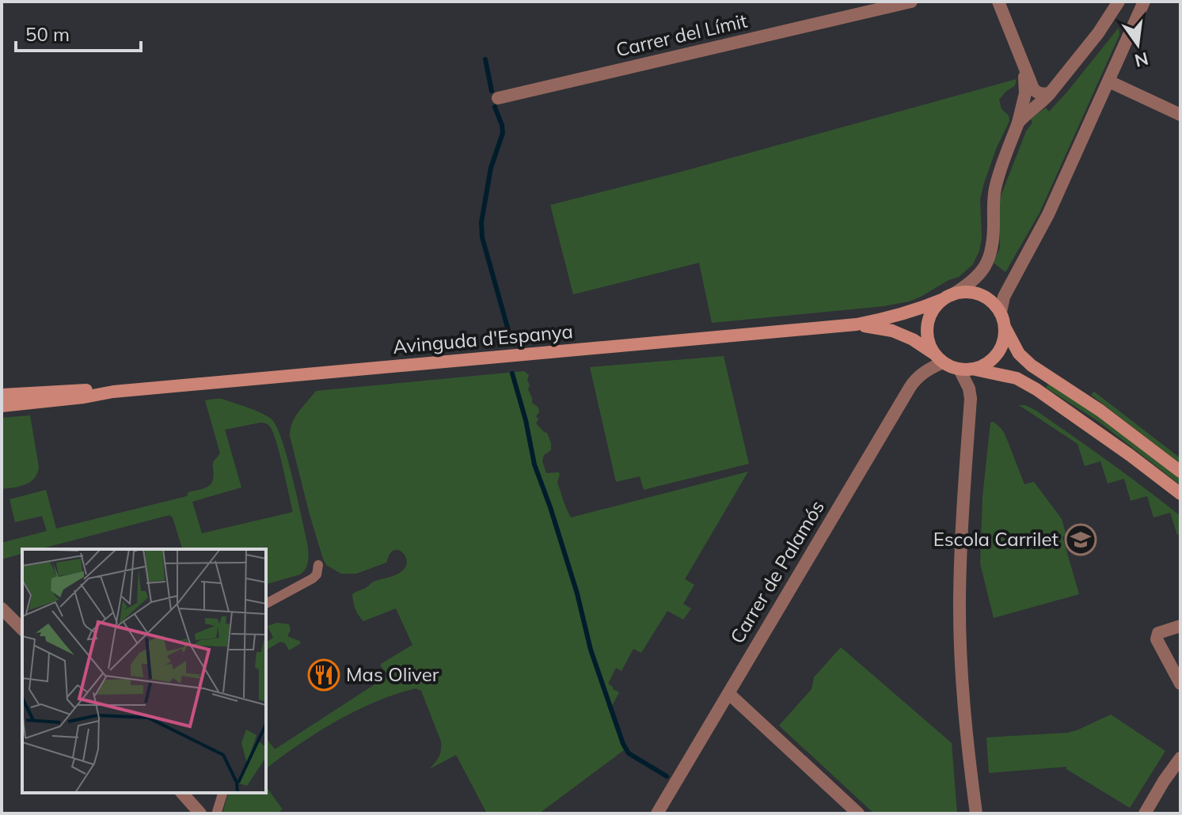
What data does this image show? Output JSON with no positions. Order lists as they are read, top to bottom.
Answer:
{
  "streets": {
    "main road": ["Avinguda d'Espanya"],
    "street": ["Carrer del Límit", "Carrer de Palamós"]
  },
  "crossings": [
    ["Avinguda d'Espanya", "Carrer de Palamós"]
  ],
  "places": {
    "school or university": ["Escola Carrilet"],
    "restaurant": ["Mas Oliver"]
  },
  "scale_bar": "50 m",
  "north": "bottom"
}
